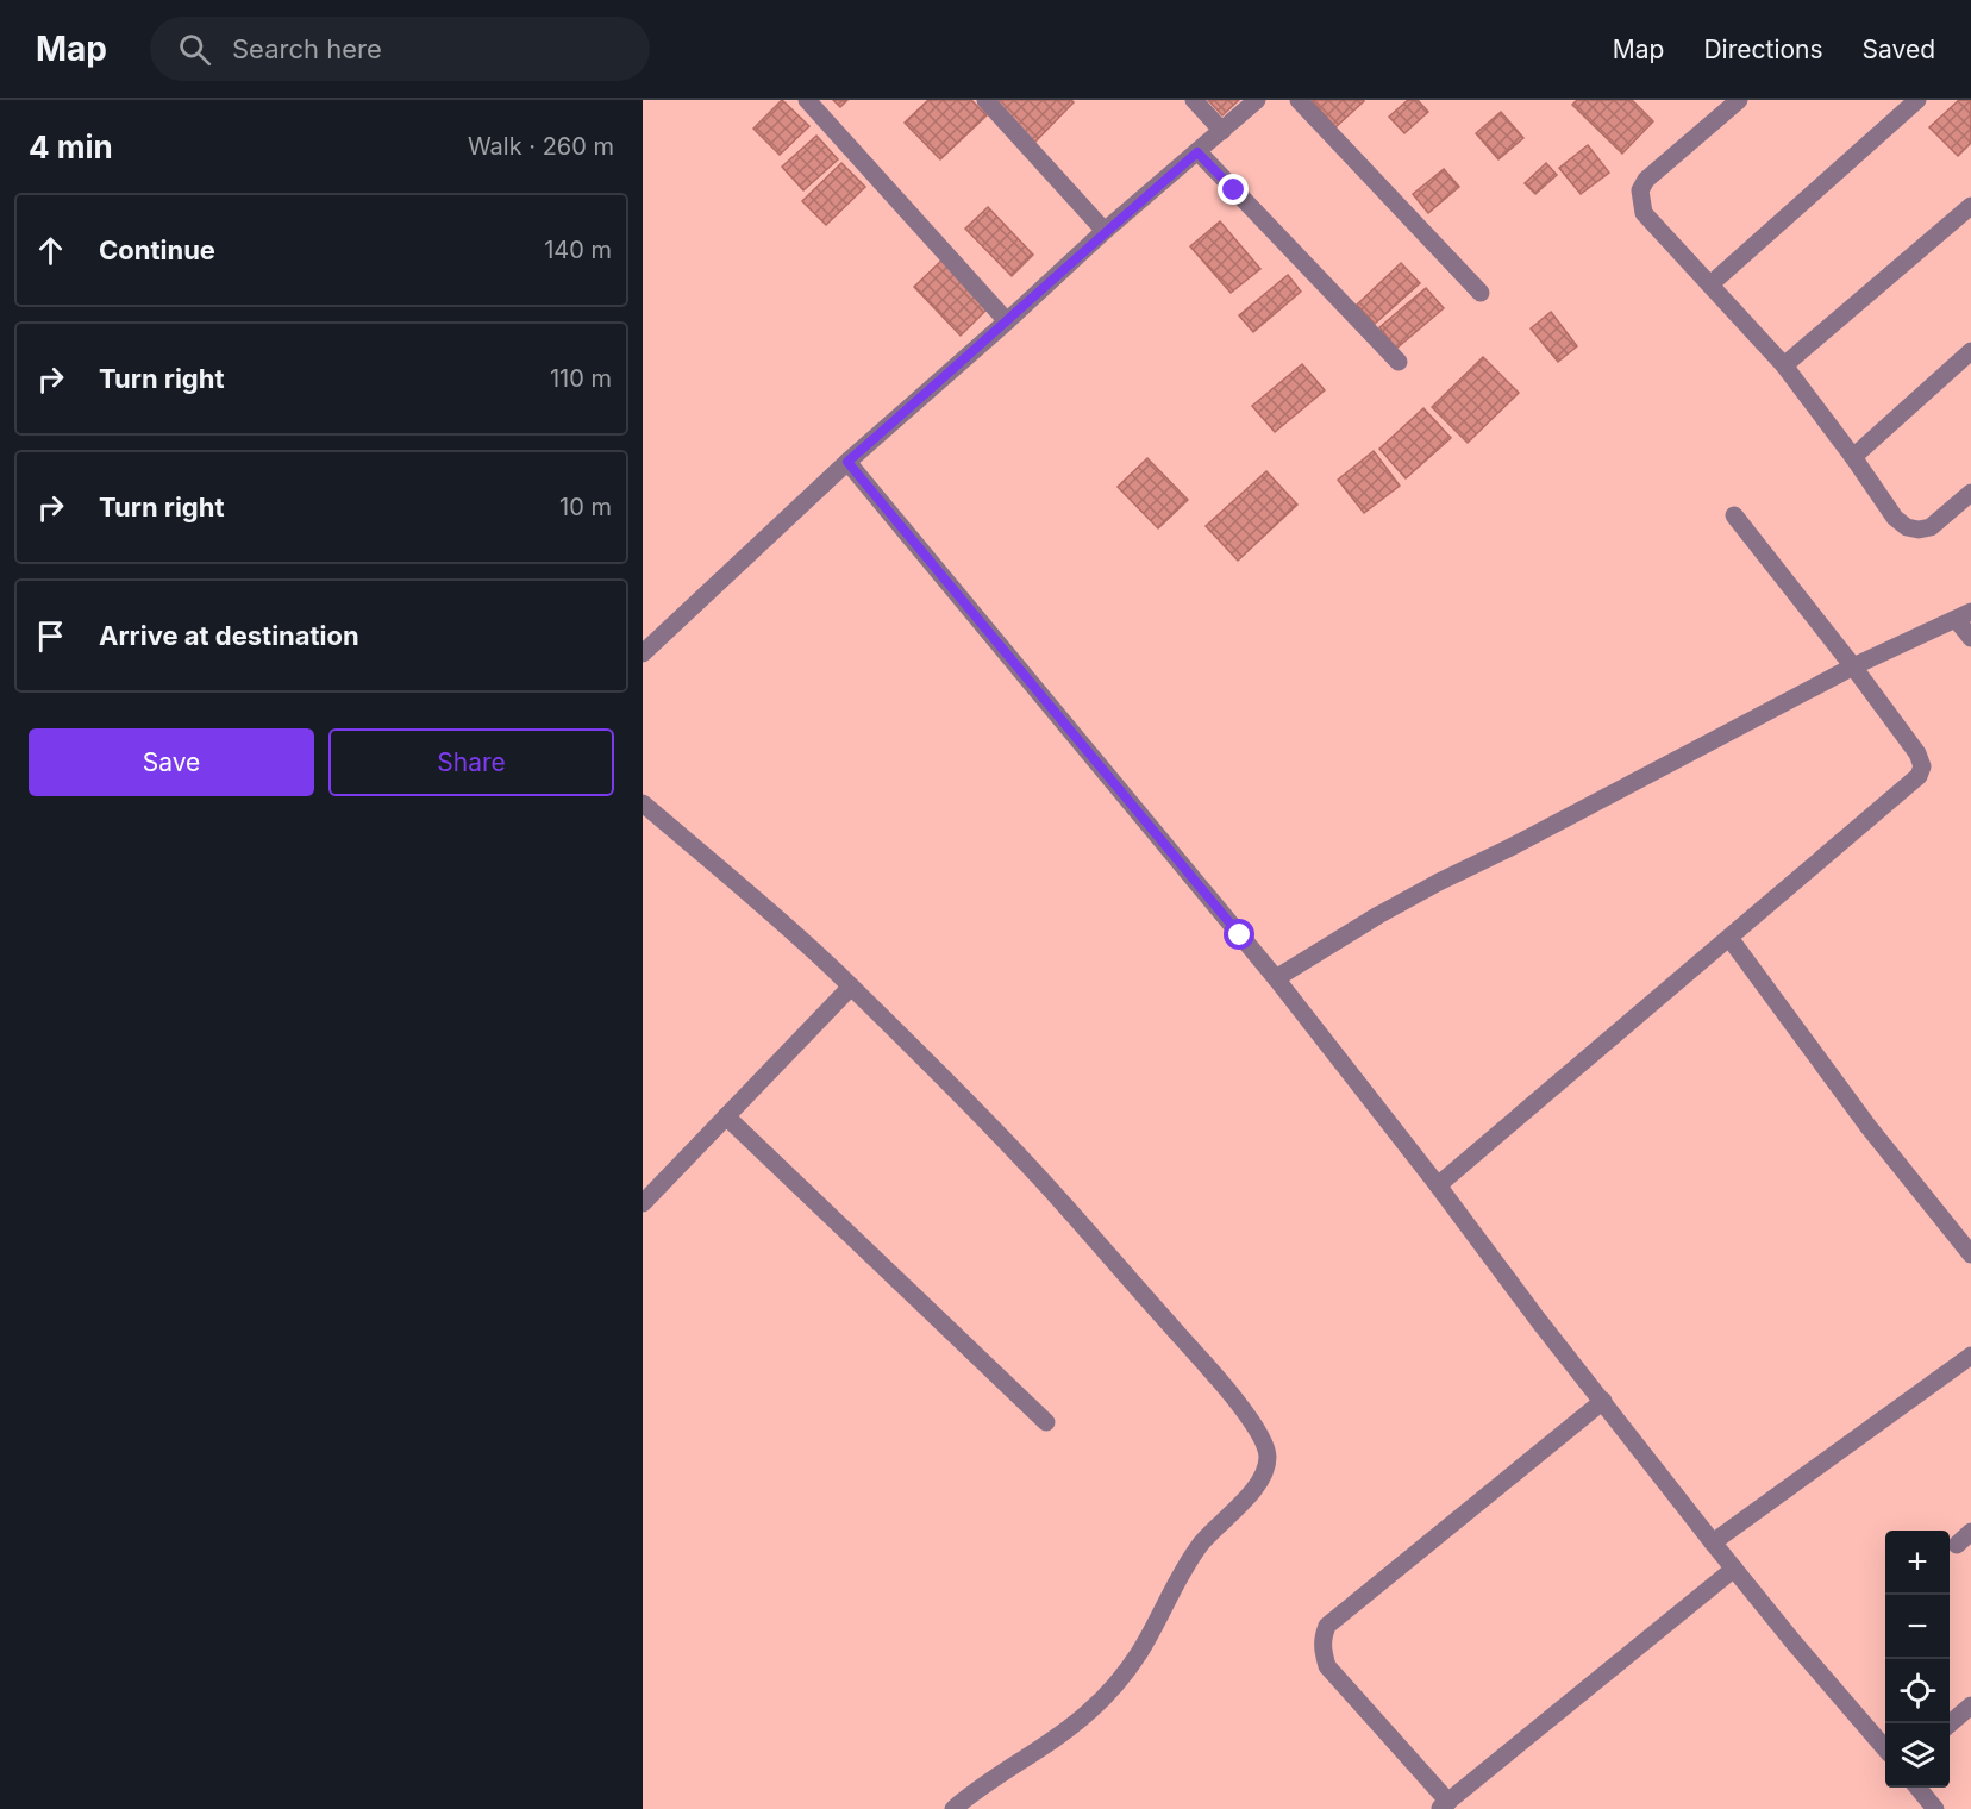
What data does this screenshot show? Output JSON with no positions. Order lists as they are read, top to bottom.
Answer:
{
  "page": {
    "header": "Map",
    "search": "Search here",
    "nav": ["Map", "Directions", "Saved"],
    "heading": ["4 min", "Walk · 260 m"],
    "list": [
      ["Continue", "140 m"],
      ["Turn right", "110 m"],
      ["Turn right", "10 m"],
      "Arrive at destination"
    ],
    "buttons": ["Save", "Share"],
    "map_buttons": ["+", "−"]
  }
}
